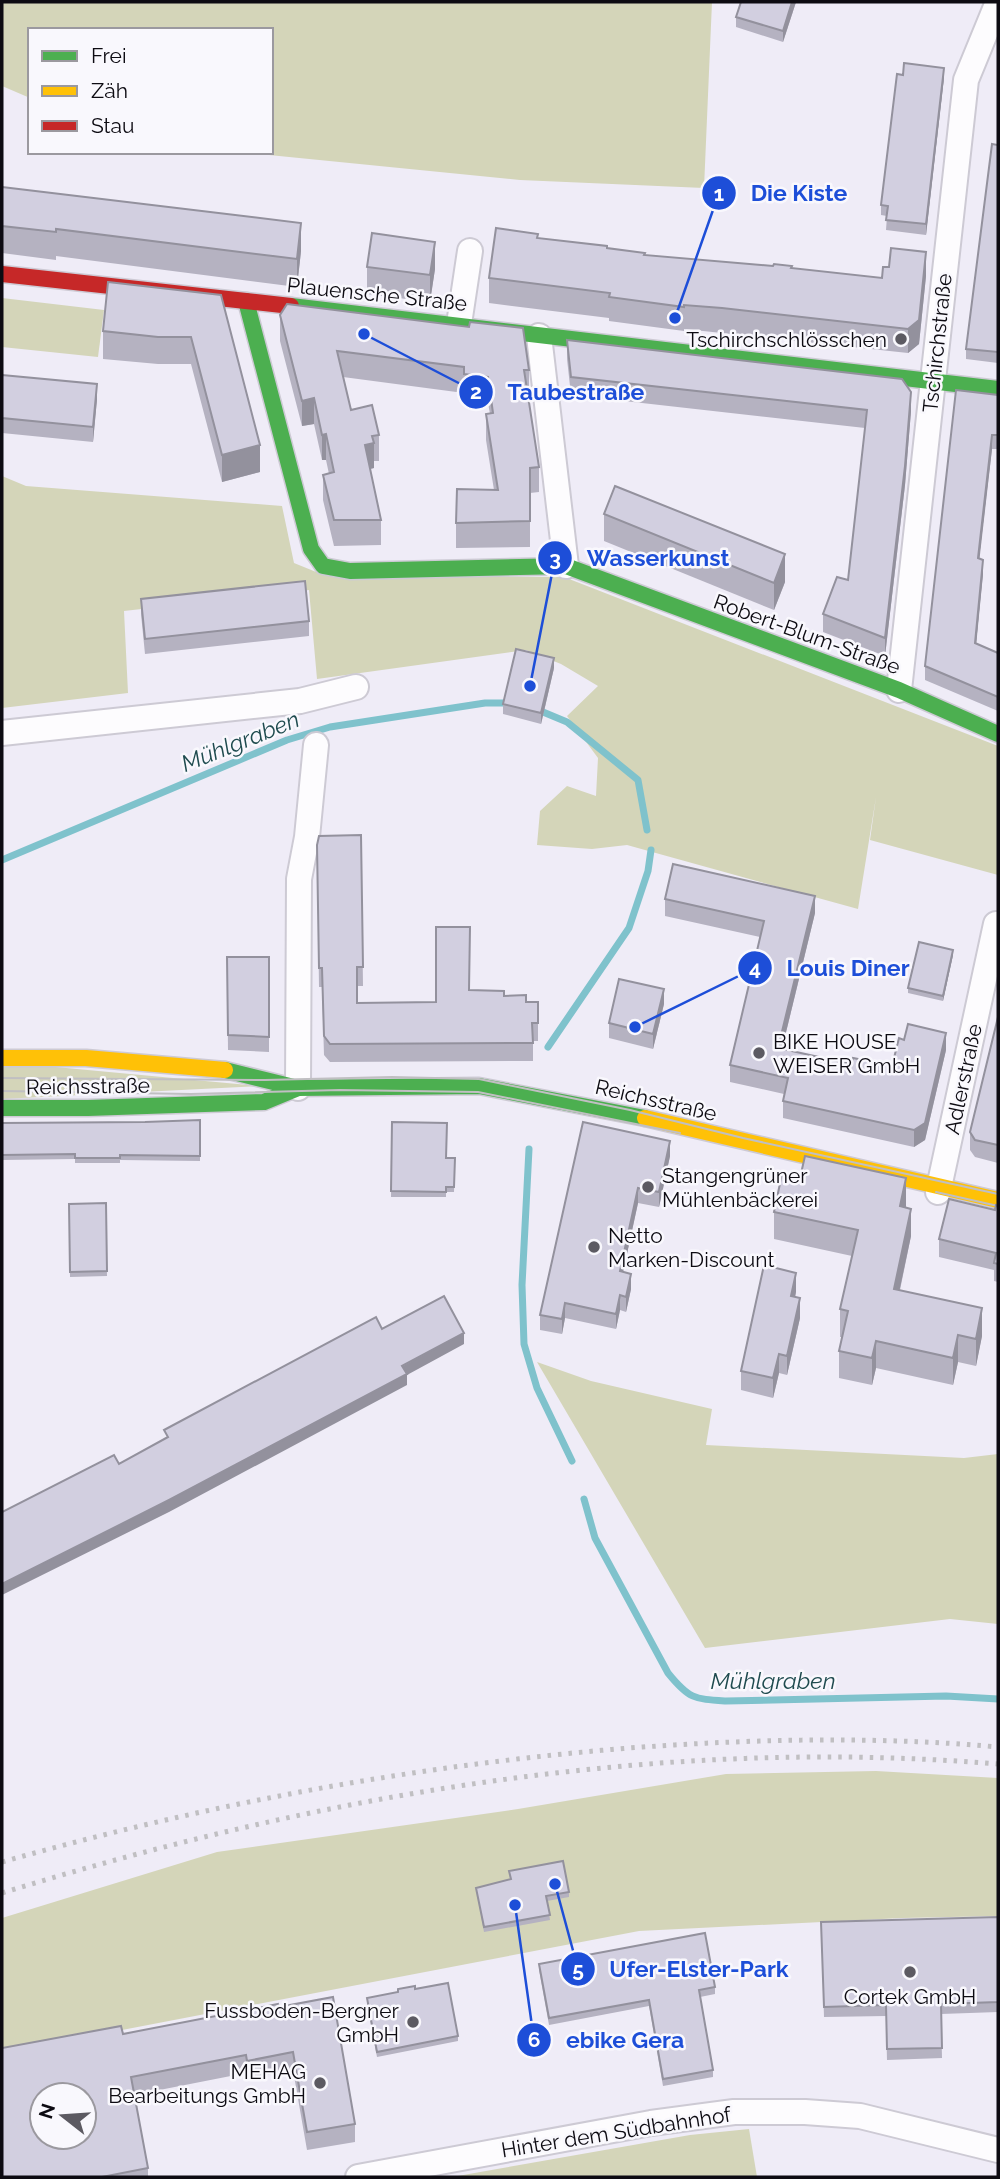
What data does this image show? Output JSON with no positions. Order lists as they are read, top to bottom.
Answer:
{
  "streets": {
    "street": [
      "Plauensche Straße",
      "Tschirchstraße",
      "Robert-Blum-Straße",
      "Adlerstraße",
      "Reichsstraße",
      "Hinter dem Südbahnhof"
    ]
  },
  "crossings": [
    ["Plauensche Straße", "Tschirchstraße"],
    ["Plauensche Straße", "Robert-Blum-Straße"],
    ["Tschirchstraße", "Robert-Blum-Straße"],
    ["Adlerstraße", "Reichsstraße"]
  ],
  "water": ["Mühlgraben"],
  "places": [
    "Die Kiste",
    "Taubestraße",
    "Tschirchschlösschen",
    "Wasserkunst",
    "Louis Diner",
    "BIKE HOUSE WEISER GmbH",
    "Stangengrüner Mühlenbäckerei",
    "Netto Marken-Discount",
    "Ufer-Elster-Park",
    "ebike Gera",
    "Cortek GmbH",
    "Fussboden-Bergner GmbH",
    "MEHAG Bearbeitungs GmbH"
  ],
  "legend": ["Frei", "Zäh", "Stau"],
  "north": "left"
}
